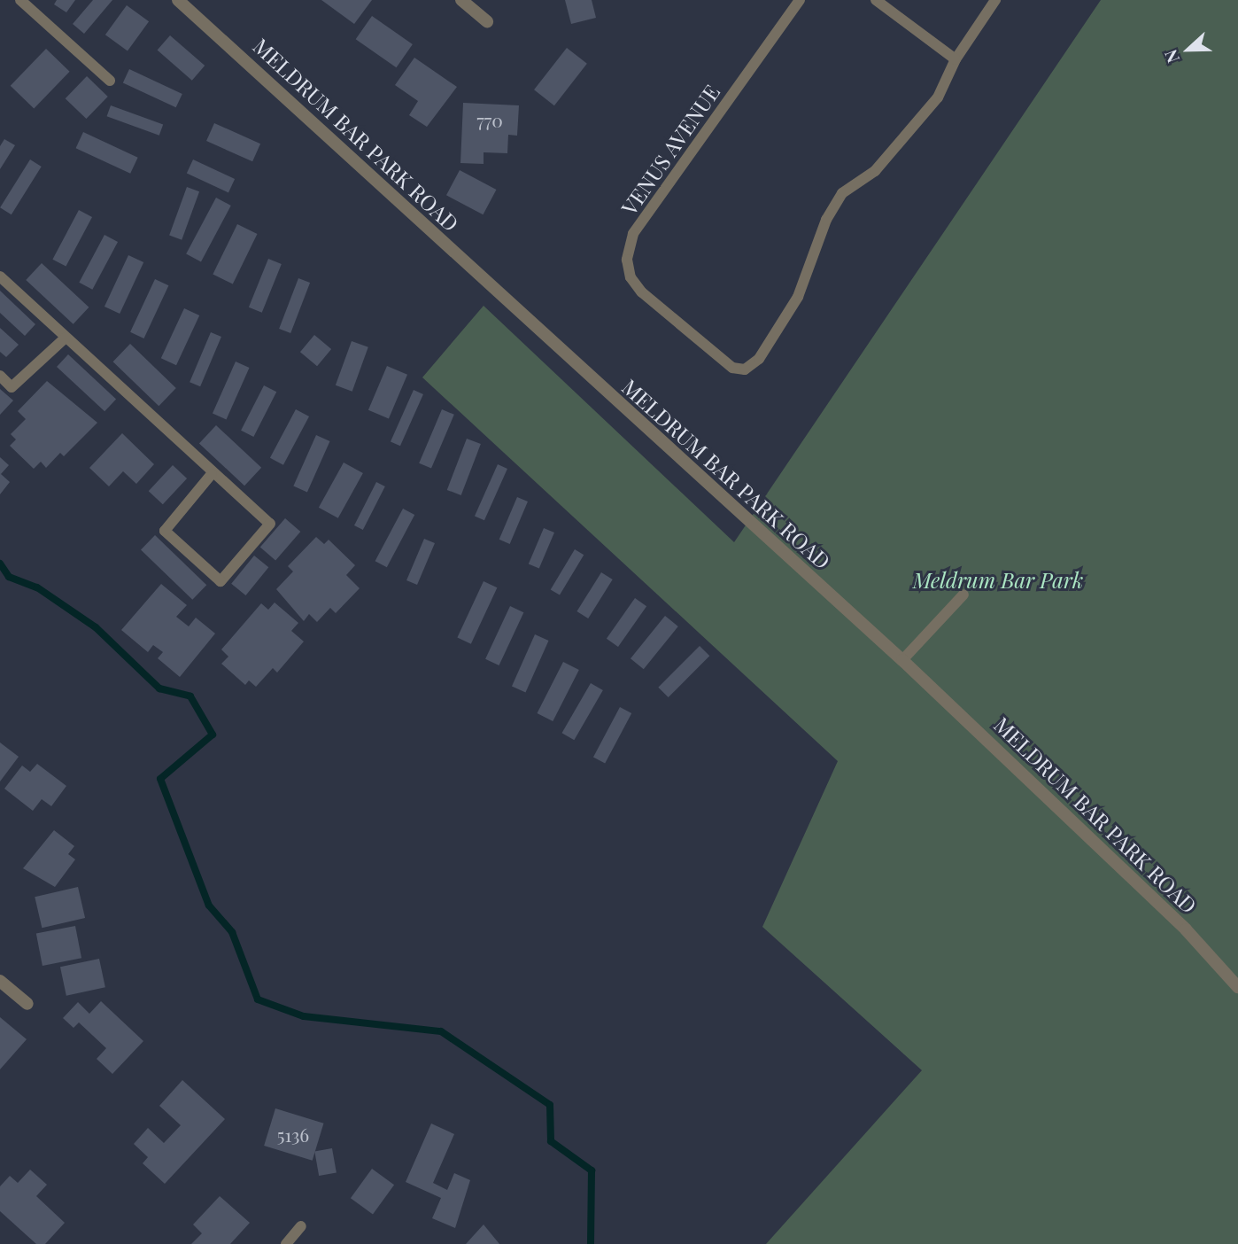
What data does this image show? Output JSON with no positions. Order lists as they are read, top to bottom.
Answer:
{
  "streets": {
    "street": ["MELDRUM BAR PARK ROAD"],
    "lane": ["VENUS AVENUE"]
  },
  "parks": ["Meldrum Bar Park"],
  "house_numbers": ["770", "5136"],
  "north": "left"
}
